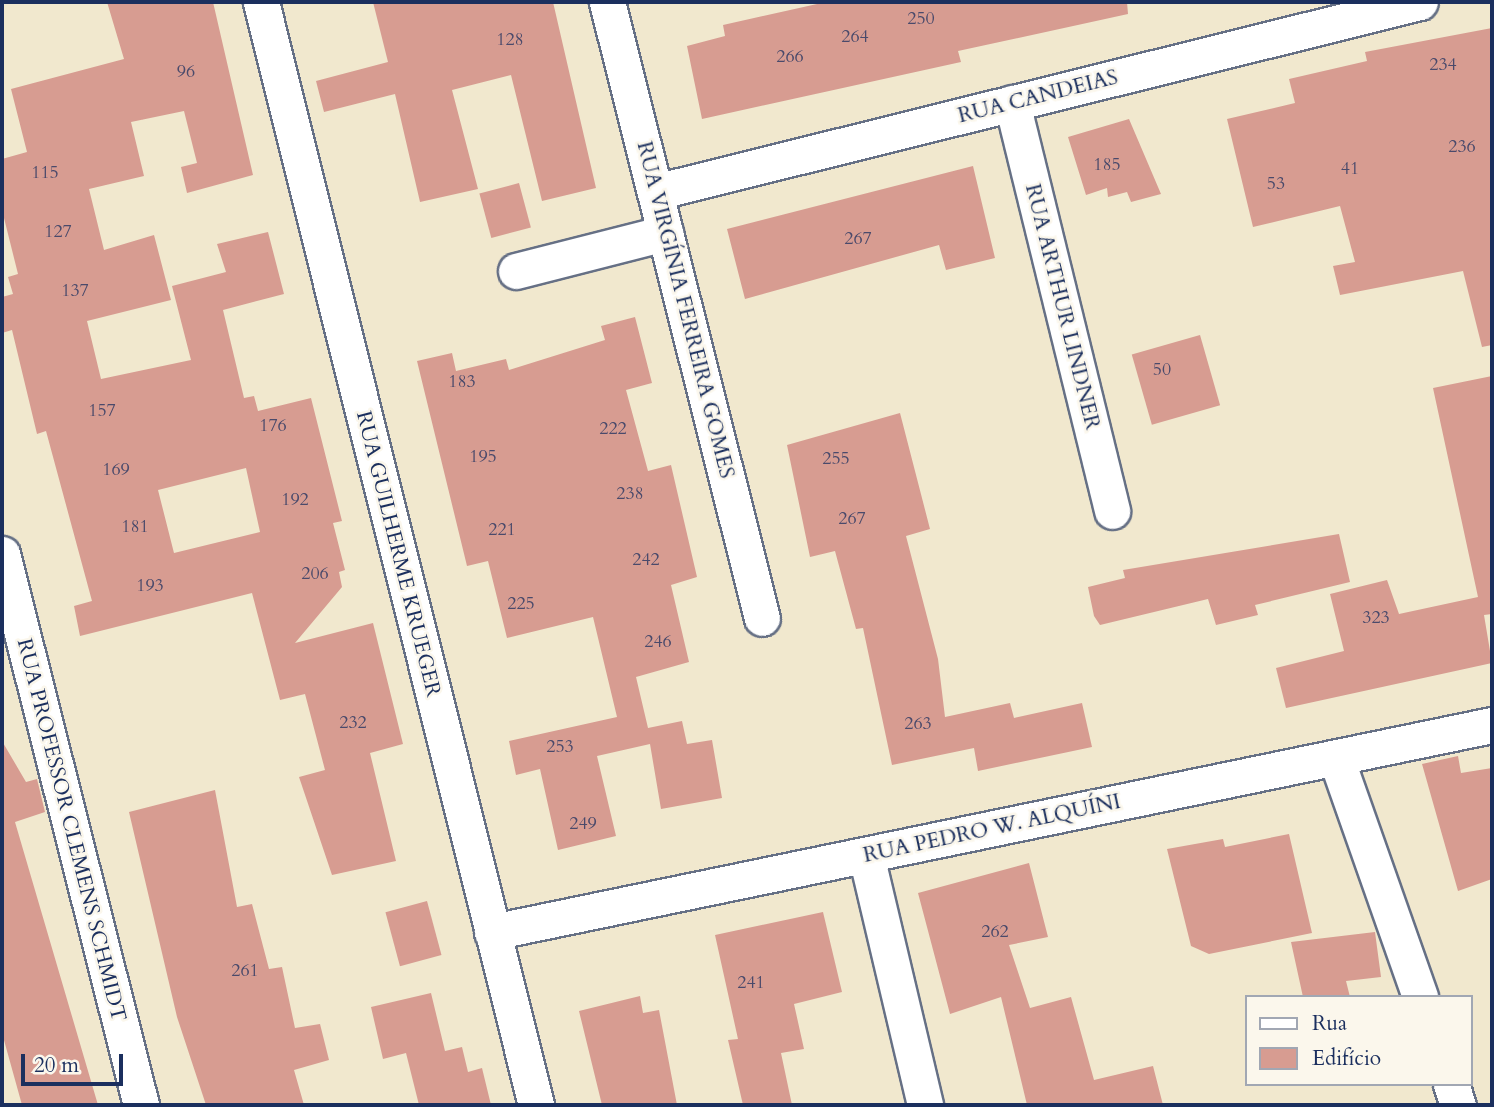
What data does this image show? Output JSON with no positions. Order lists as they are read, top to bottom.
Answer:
{
  "streets": {
    "street": [
      "RUA CANDEIAS",
      "RUA ARTHUR LINDNER",
      "RUA VIRGÍNIA FERREIRA GOMES",
      "RUA GUILHERME KRUEGER",
      "RUA PEDRO W. ALQUÍNI",
      "RUA PROFESSOR CLEMENS SCHMIDT"
    ]
  },
  "crossings": [
    ["RUA CANDEIAS", "RUA ARTHUR LINDNER"],
    ["RUA CANDEIAS", "RUA VIRGÍNIA FERREIRA GOMES"],
    ["RUA GUILHERME KRUEGER", "RUA PEDRO W. ALQUÍNI"]
  ],
  "house_numbers": [
    "250",
    "264",
    "128",
    "266",
    "234",
    "96",
    "236",
    "185",
    "41",
    "115",
    "53",
    "127",
    "267",
    "137",
    "50",
    "183",
    "157",
    "176",
    "222",
    "195",
    "255",
    "169",
    "238",
    "192",
    "267",
    "181",
    "221",
    "242",
    "206",
    "193",
    "225",
    "323",
    "246",
    "232",
    "263",
    "253",
    "249",
    "262",
    "261",
    "241"
  ],
  "legend": ["Rua", "Edifício"],
  "scale_bar": "20 m"
}
